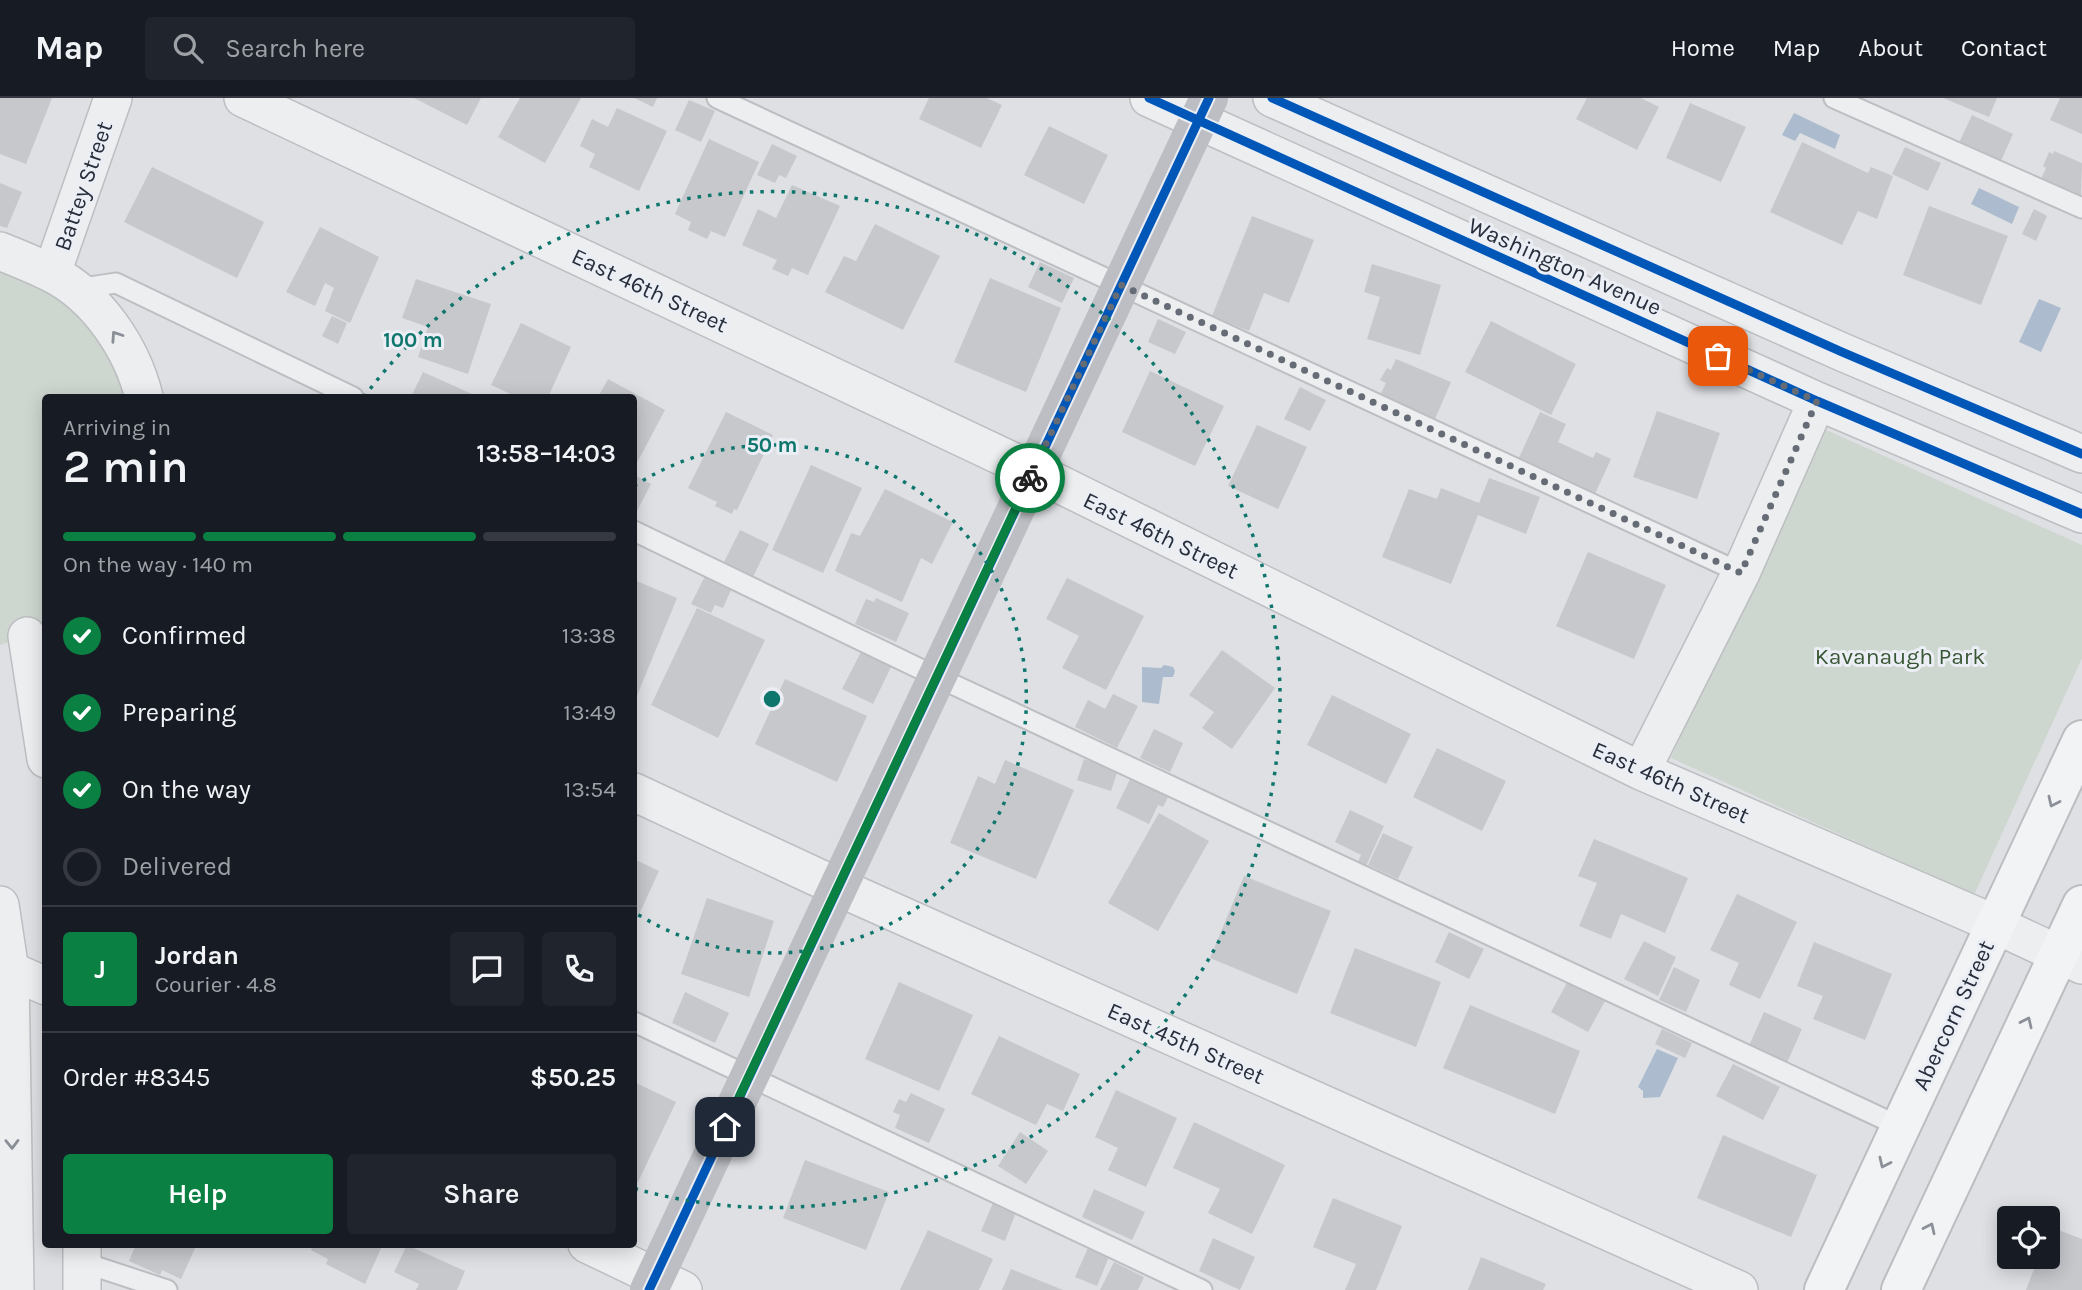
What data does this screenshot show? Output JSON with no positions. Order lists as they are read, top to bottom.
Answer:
{
  "streets": {
    "main road": ["Abercorn Street"],
    "street": [
      "Battey Street",
      "Washington Avenue",
      "East 46th Street",
      "East 45th Street"
    ]
  },
  "crossings": [
    ["East 46th Street", "Abercorn Street"]
  ],
  "parks": ["Kavanaugh Park"],
  "page": {
    "header": "Map",
    "search": "Search here",
    "nav": [
      "Home",
      "Map",
      "About",
      "Contact"
    ],
    "heading": ["2 min", "Arriving in", "13:58–14:03"],
    "panel": [
      "Jordan",
      "Courier · 4.8",
      "Order #8345",
      "$50.25"
    ],
    "bar": "On the way · 140 m",
    "list": [
      ["Confirmed", "13:38"],
      ["Preparing", "13:49"],
      ["On the way", "13:54"],
      "Delivered"
    ],
    "round": "J",
    "buttons": ["Help", "Share"]
  },
  "rings": ["100 m", "50 m"]
}
